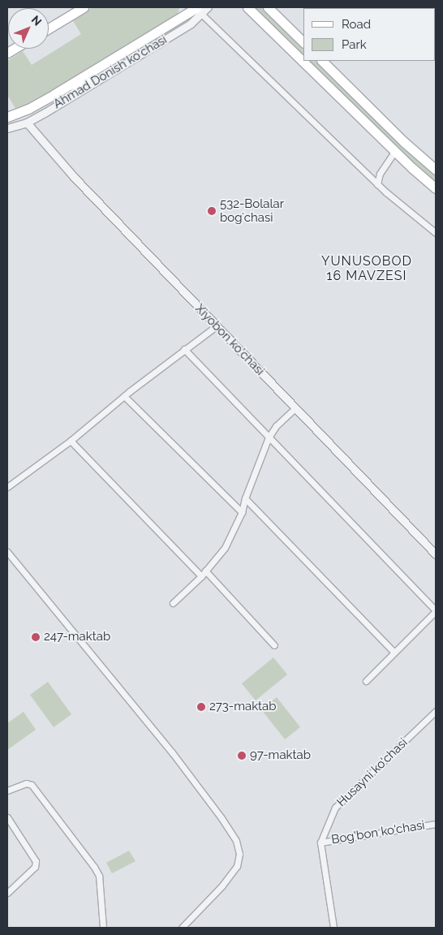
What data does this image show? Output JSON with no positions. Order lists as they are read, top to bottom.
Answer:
{
  "streets": {
    "main road": ["Ahmad Donish ko'chasi"],
    "street": ["Xiyobon ko'chasi", "Husayni ko'chasi", "Bog'bon ko'chasi"]
  },
  "crossings": [
    ["Ahmad Donish ko'chasi", "Xiyobon ko'chasi"],
    ["Husayni ko'chasi", "Bog'bon ko'chasi"]
  ],
  "districts": ["YUNUSOBOD 16 MAVZESI"],
  "places": [
    "532-Bolalar bogʻchasi",
    "247-maktab",
    "273-maktab",
    "97-maktab"
  ],
  "legend": ["Road", "Park"],
  "north": "top right"
}
